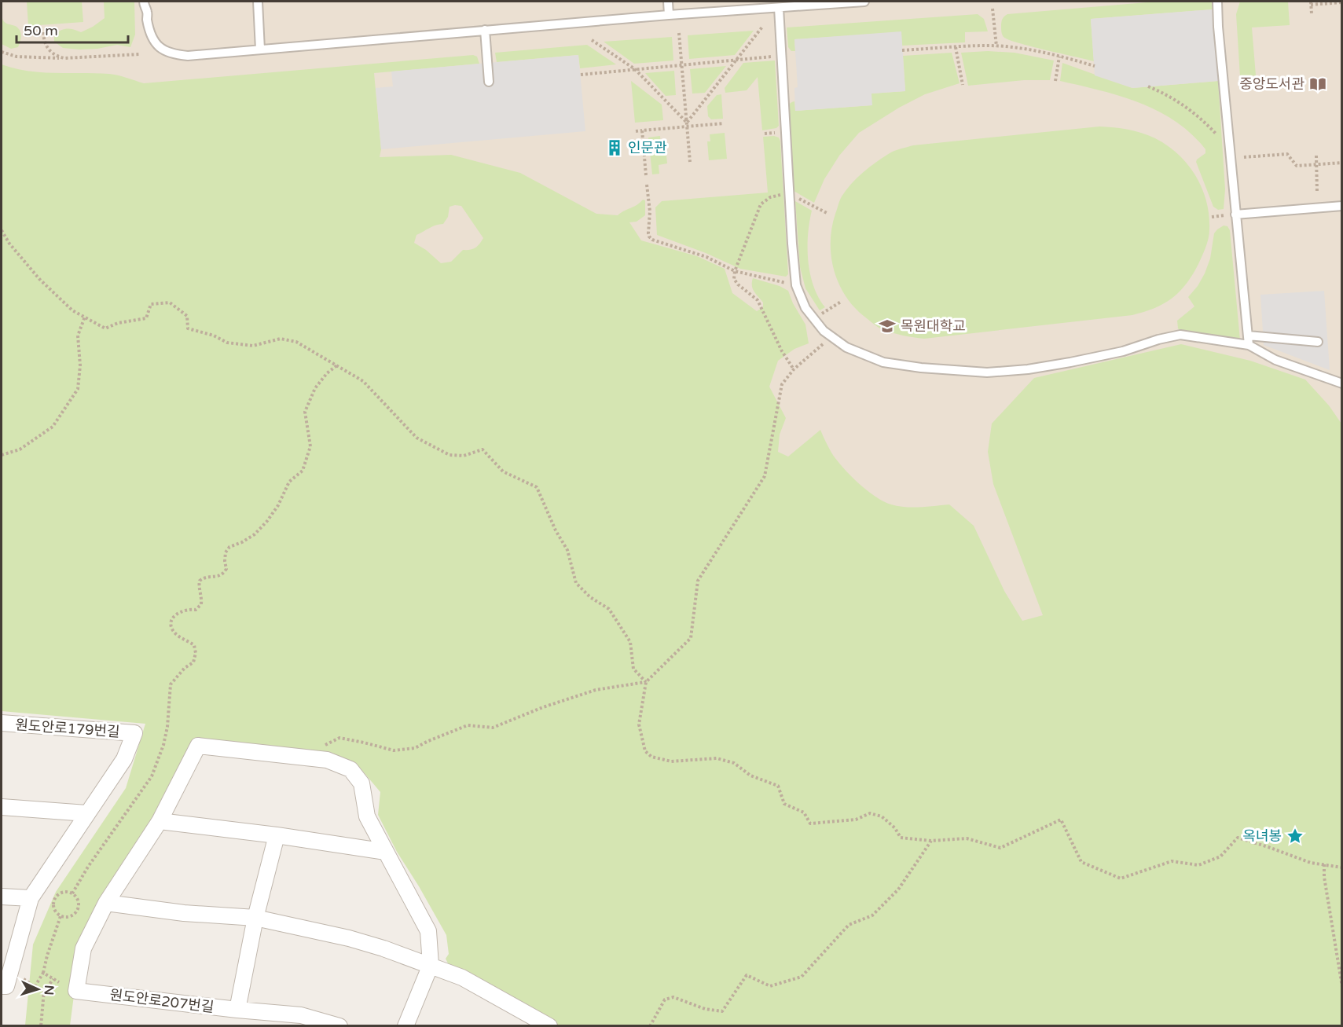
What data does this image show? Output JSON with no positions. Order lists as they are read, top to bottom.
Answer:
{
  "streets": {
    "street": ["원도안로179번길", "원도안로207번길"]
  },
  "places": {
    "library": ["중앙도서관"],
    "building": ["인문관"],
    "school or university": ["목원대학교"],
    "place": ["옥녀봉"]
  },
  "scale_bar": "50 m",
  "north": "right"
}
